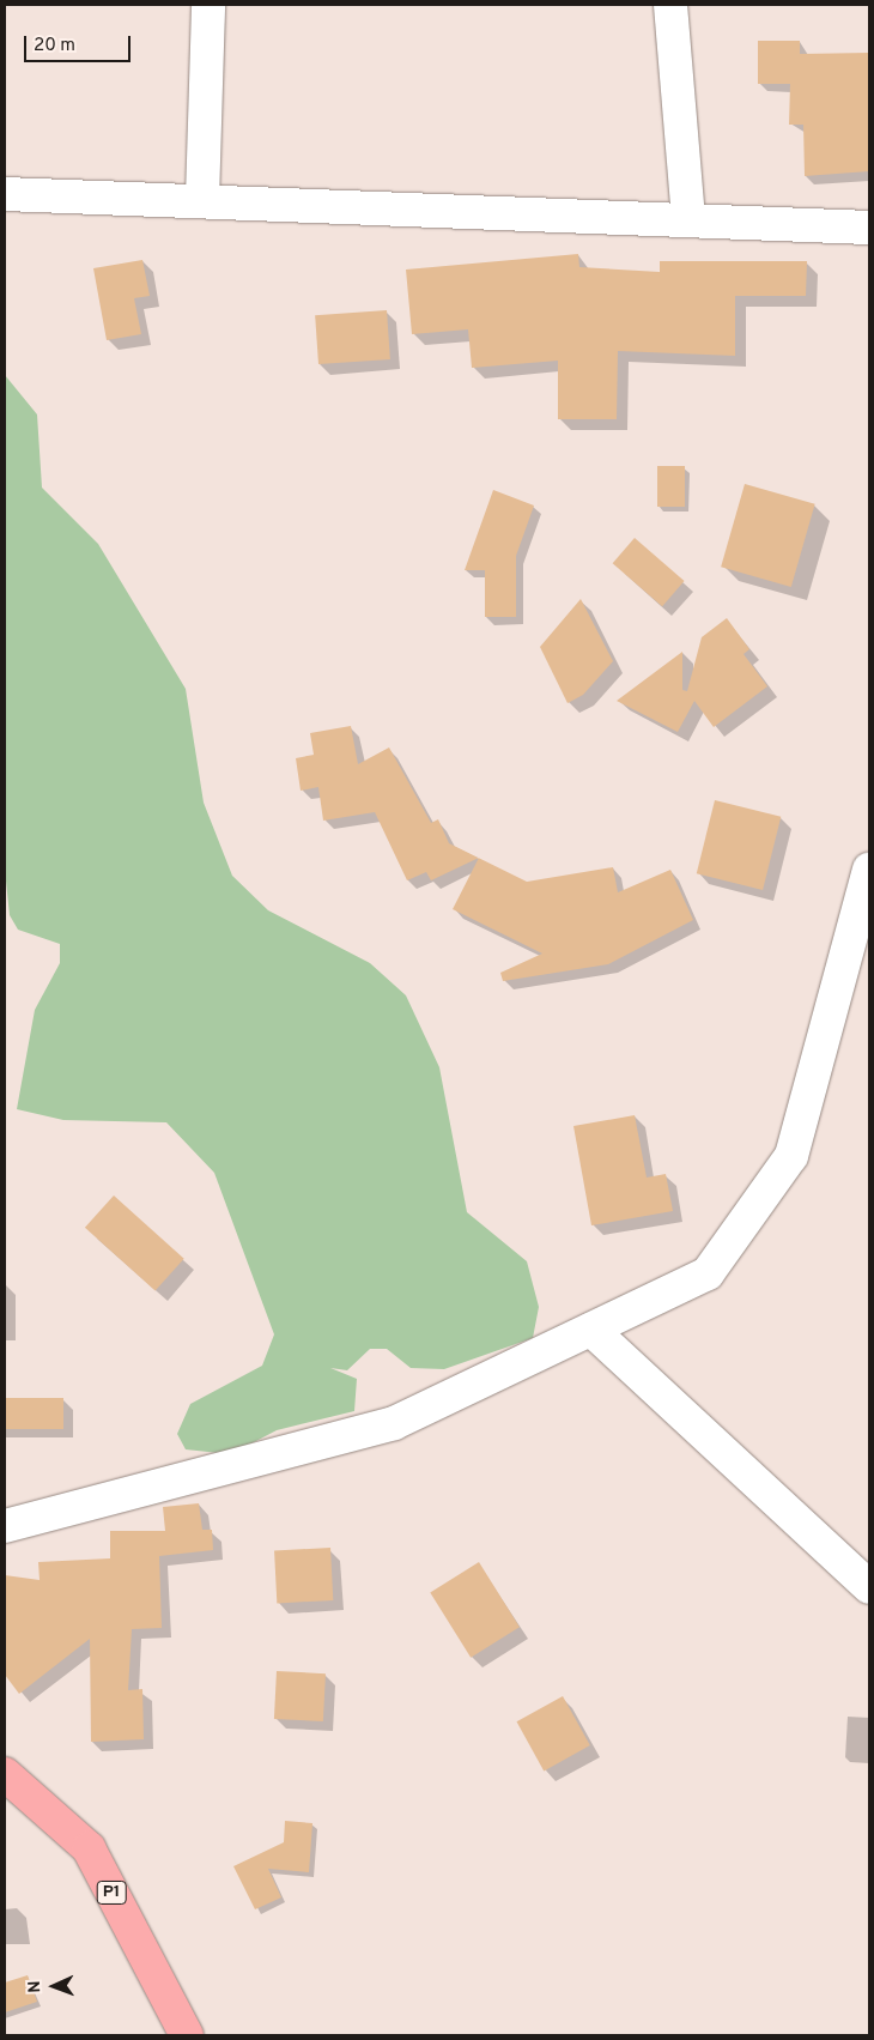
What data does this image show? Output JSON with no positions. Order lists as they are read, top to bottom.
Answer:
{
  "streets": {
    "main road": ["P1"]
  },
  "scale_bar": "20 m",
  "north": "left"
}
